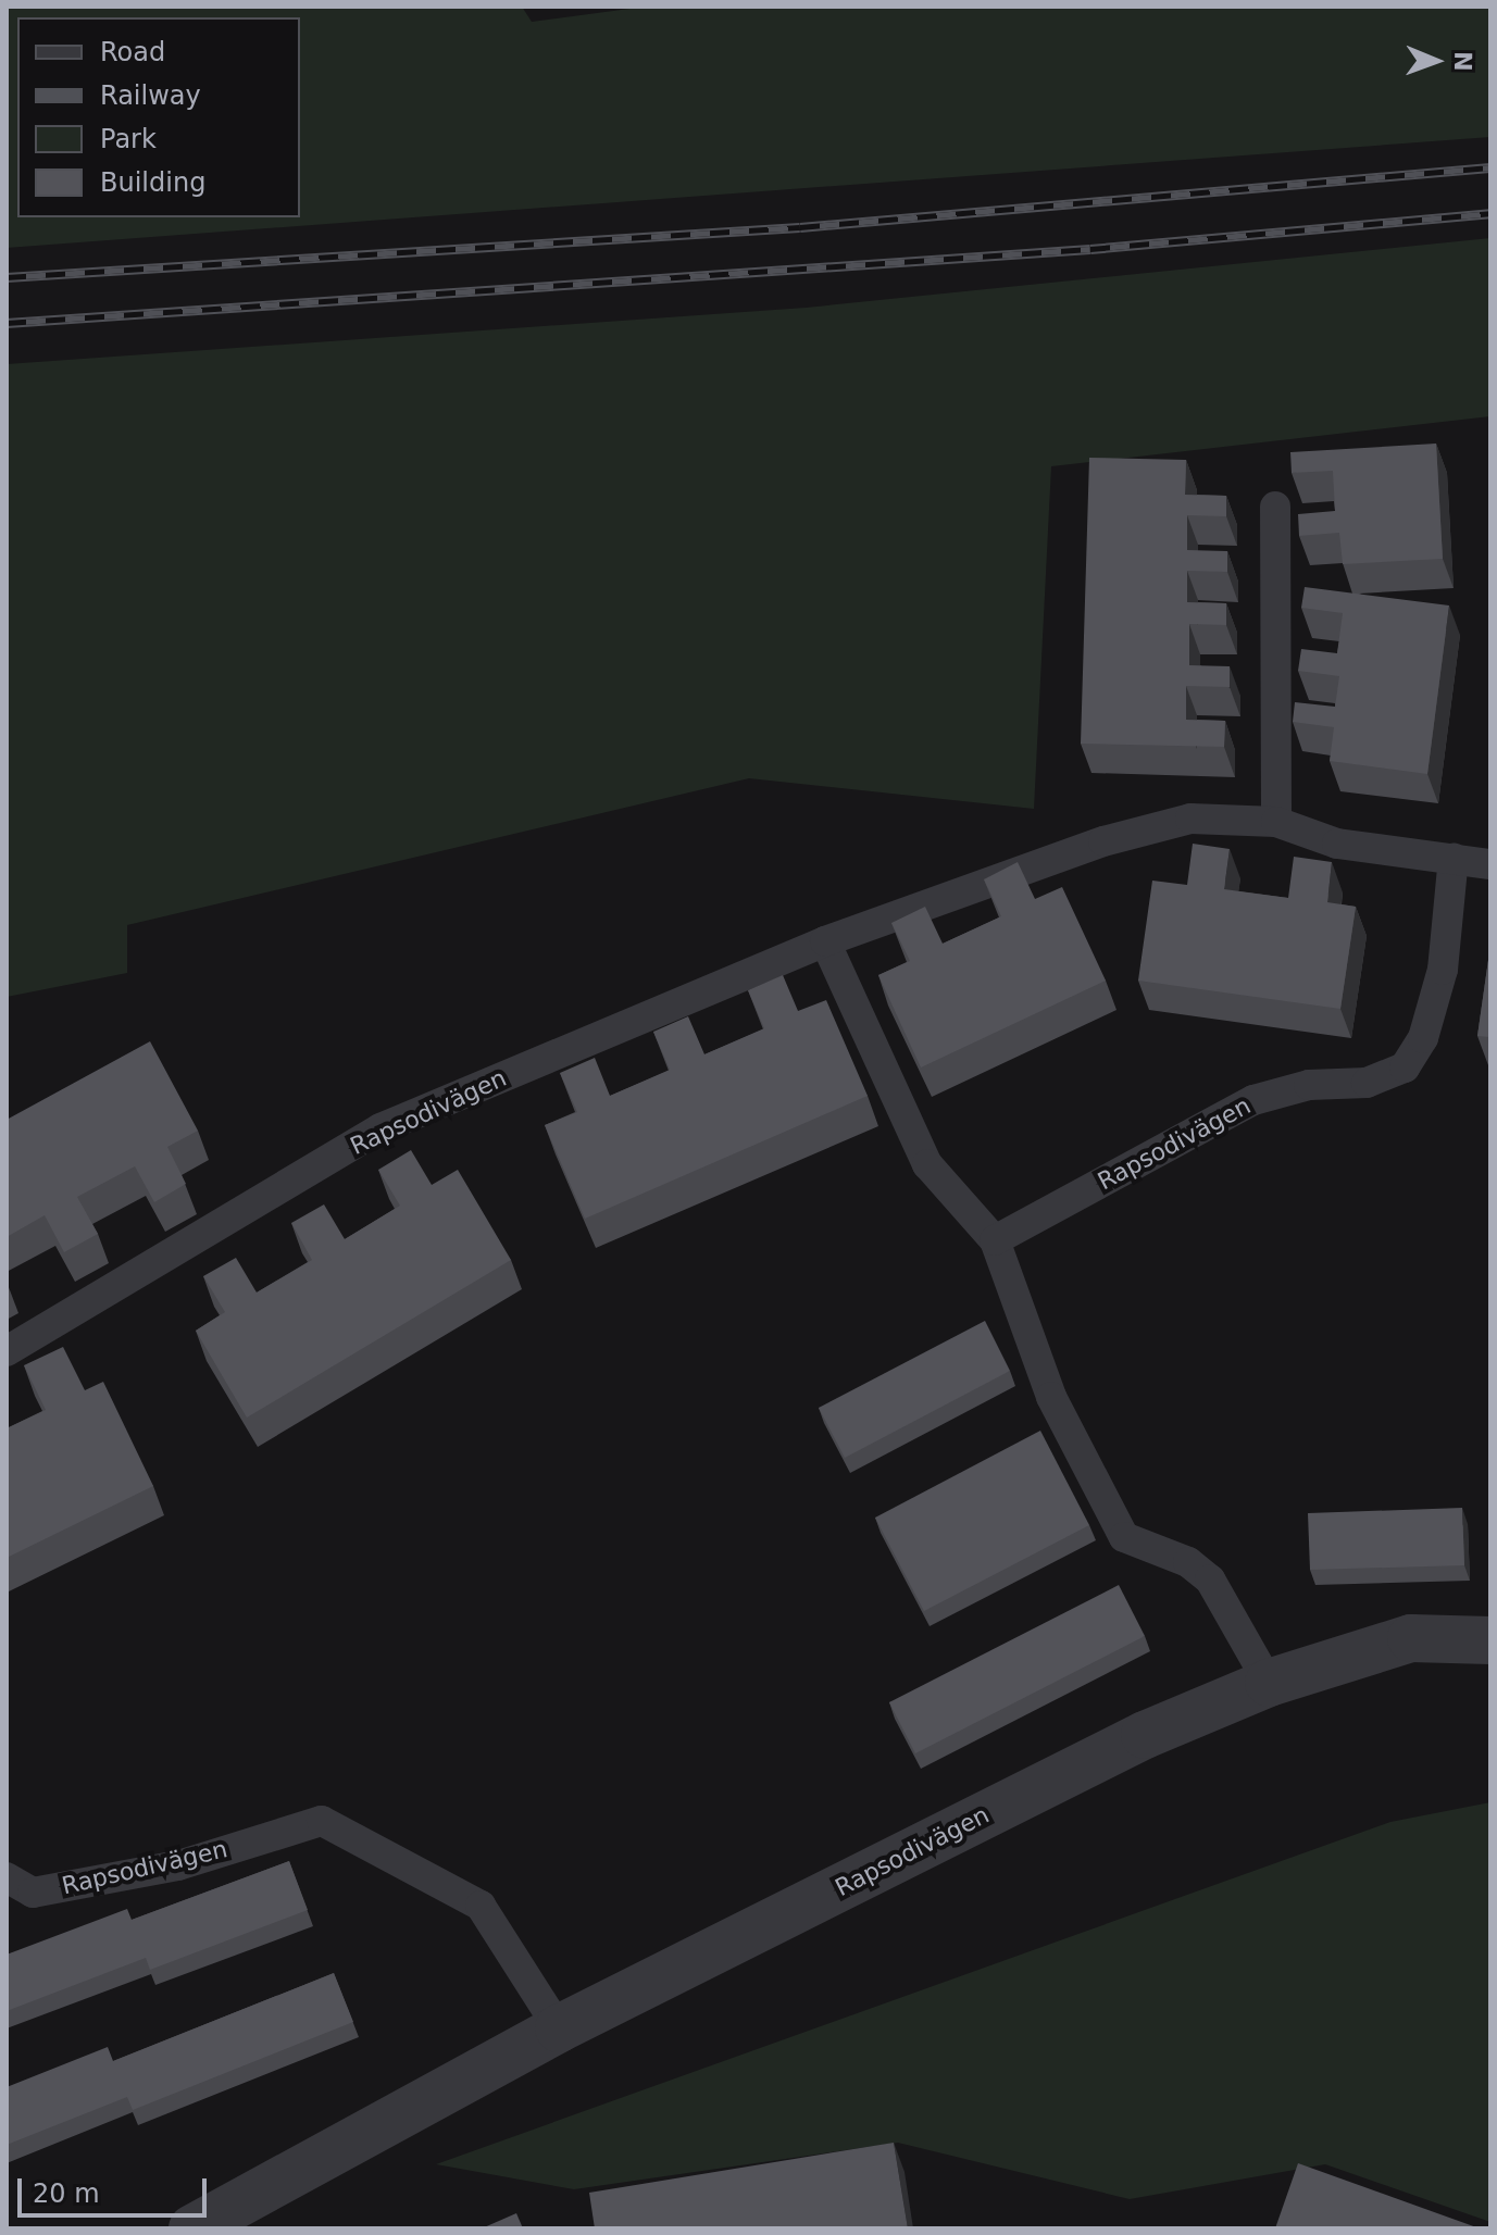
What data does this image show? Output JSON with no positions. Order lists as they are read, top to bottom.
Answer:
{
  "streets": {
    "street": ["Rapsodivägen"]
  },
  "legend": [
    "Road",
    "Railway",
    "Park",
    "Building"
  ],
  "scale_bar": "20 m",
  "north": "right"
}
